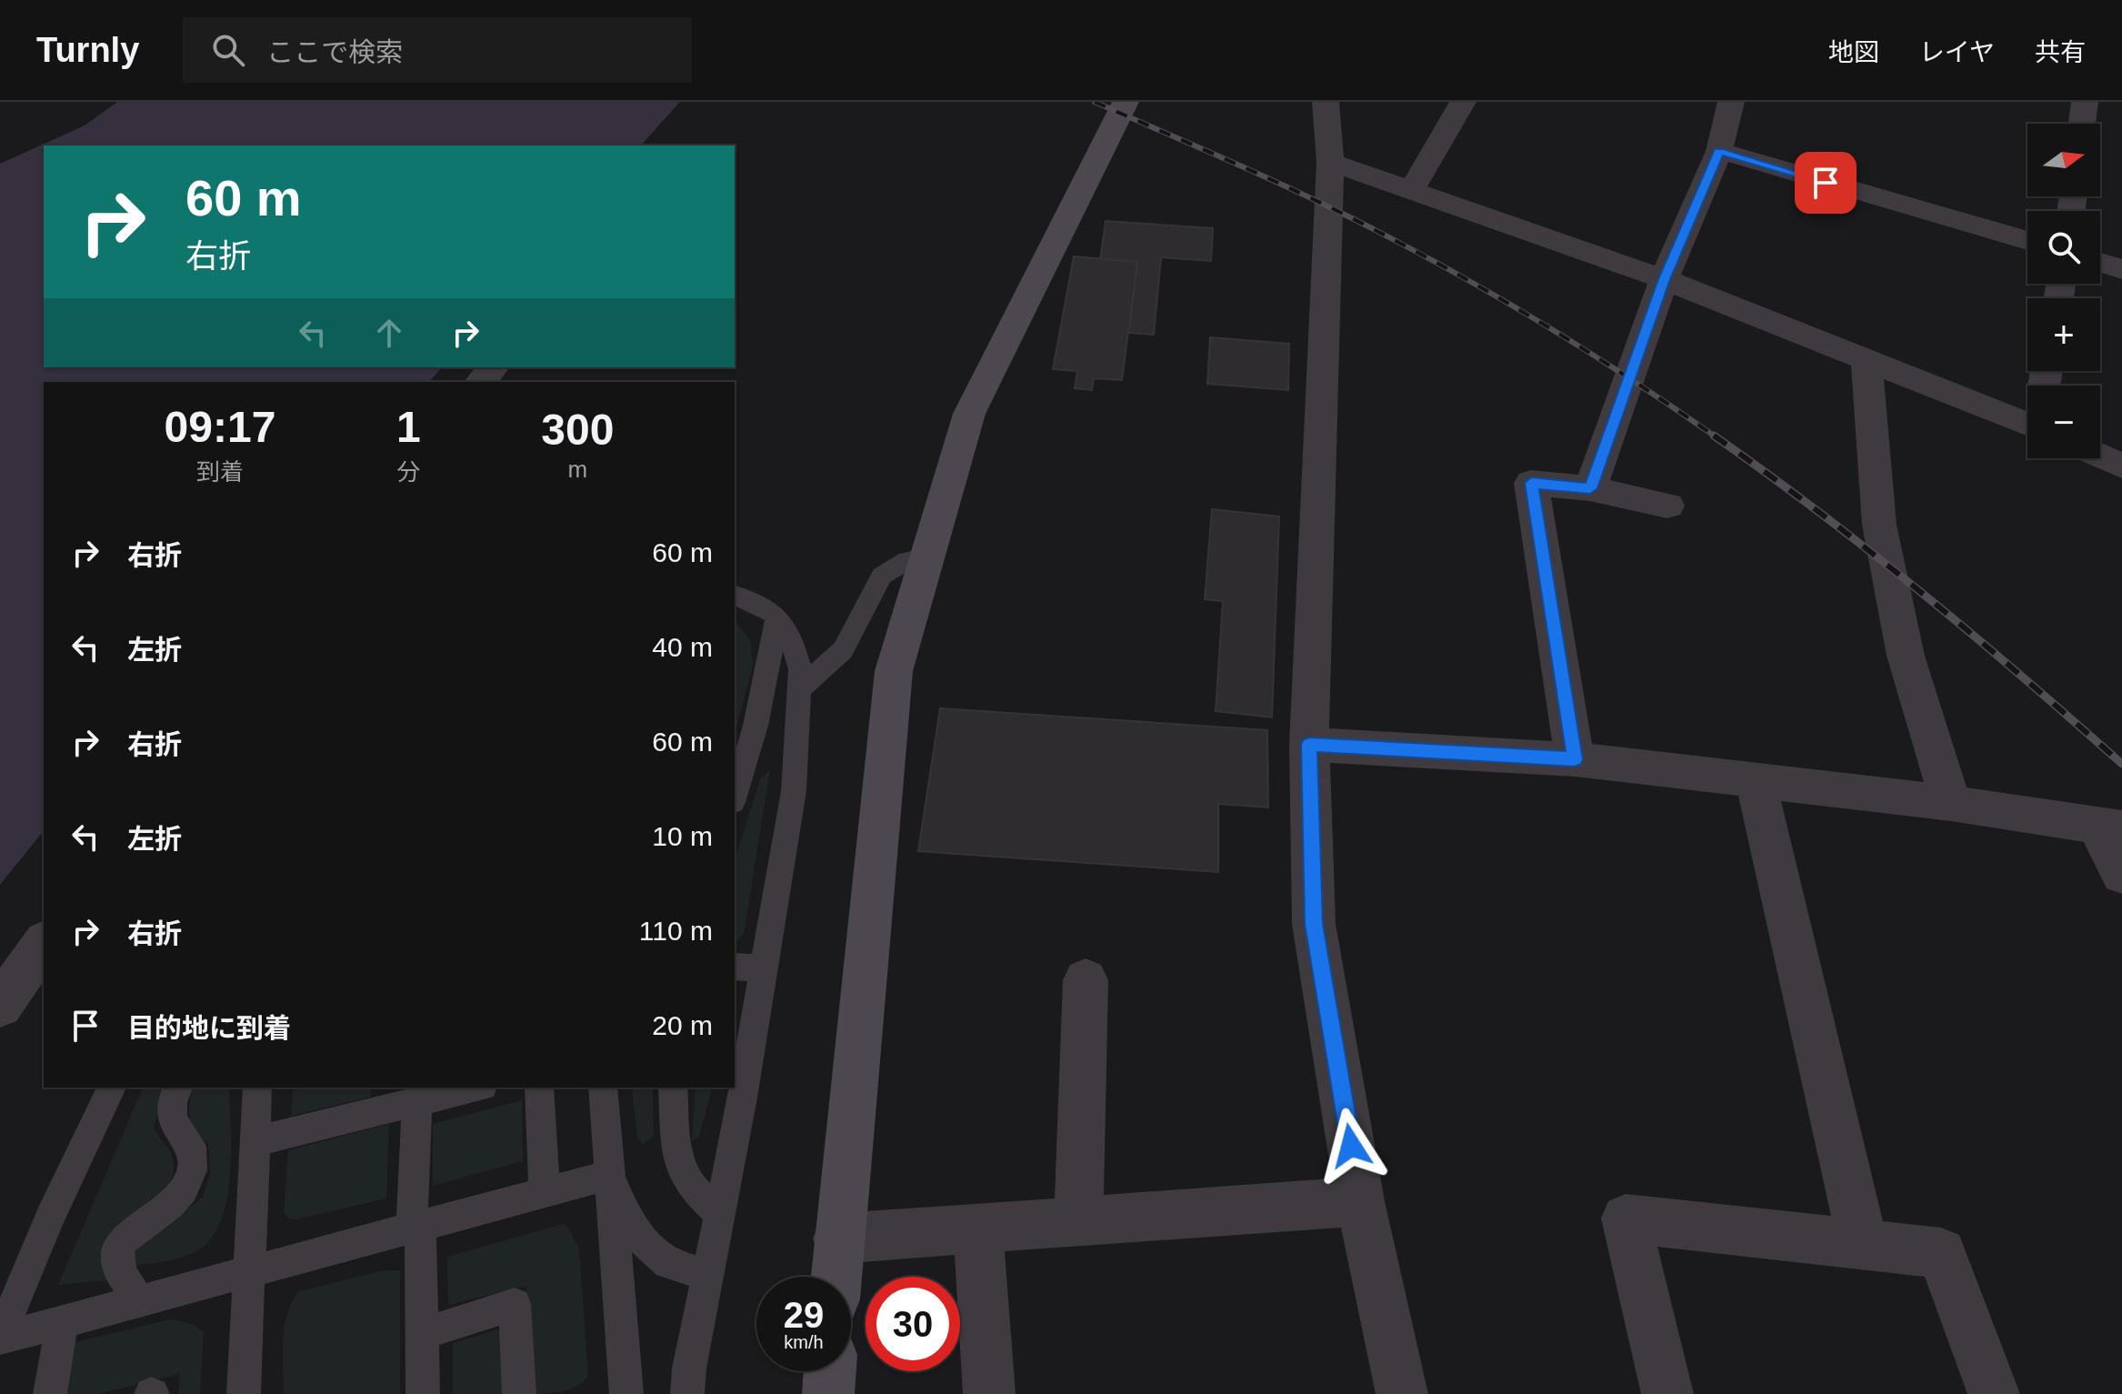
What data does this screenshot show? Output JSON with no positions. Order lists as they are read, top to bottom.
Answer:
{
  "north": "right",
  "page": {
    "header": "Turnly",
    "search": "ここで検索",
    "nav": ["地図", "レイヤ", "共有"],
    "map_buttons": ["+", "−"],
    "turn": ["60 m", "右折"],
    "eta": [
      "09:17",
      "到着",
      "1",
      "分",
      "300",
      "m"
    ],
    "list": [
      {
        "name": "右折",
        "value": "60 m"
      },
      {
        "name": "左折",
        "value": "40 m"
      },
      {
        "name": "右折",
        "value": "60 m"
      },
      {
        "name": "左折",
        "value": "10 m"
      },
      {
        "name": "右折",
        "value": "110 m"
      },
      {
        "name": "目的地に到着",
        "value": "20 m"
      }
    ],
    "speed": "29 km/h",
    "limit": "30"
  }
}
